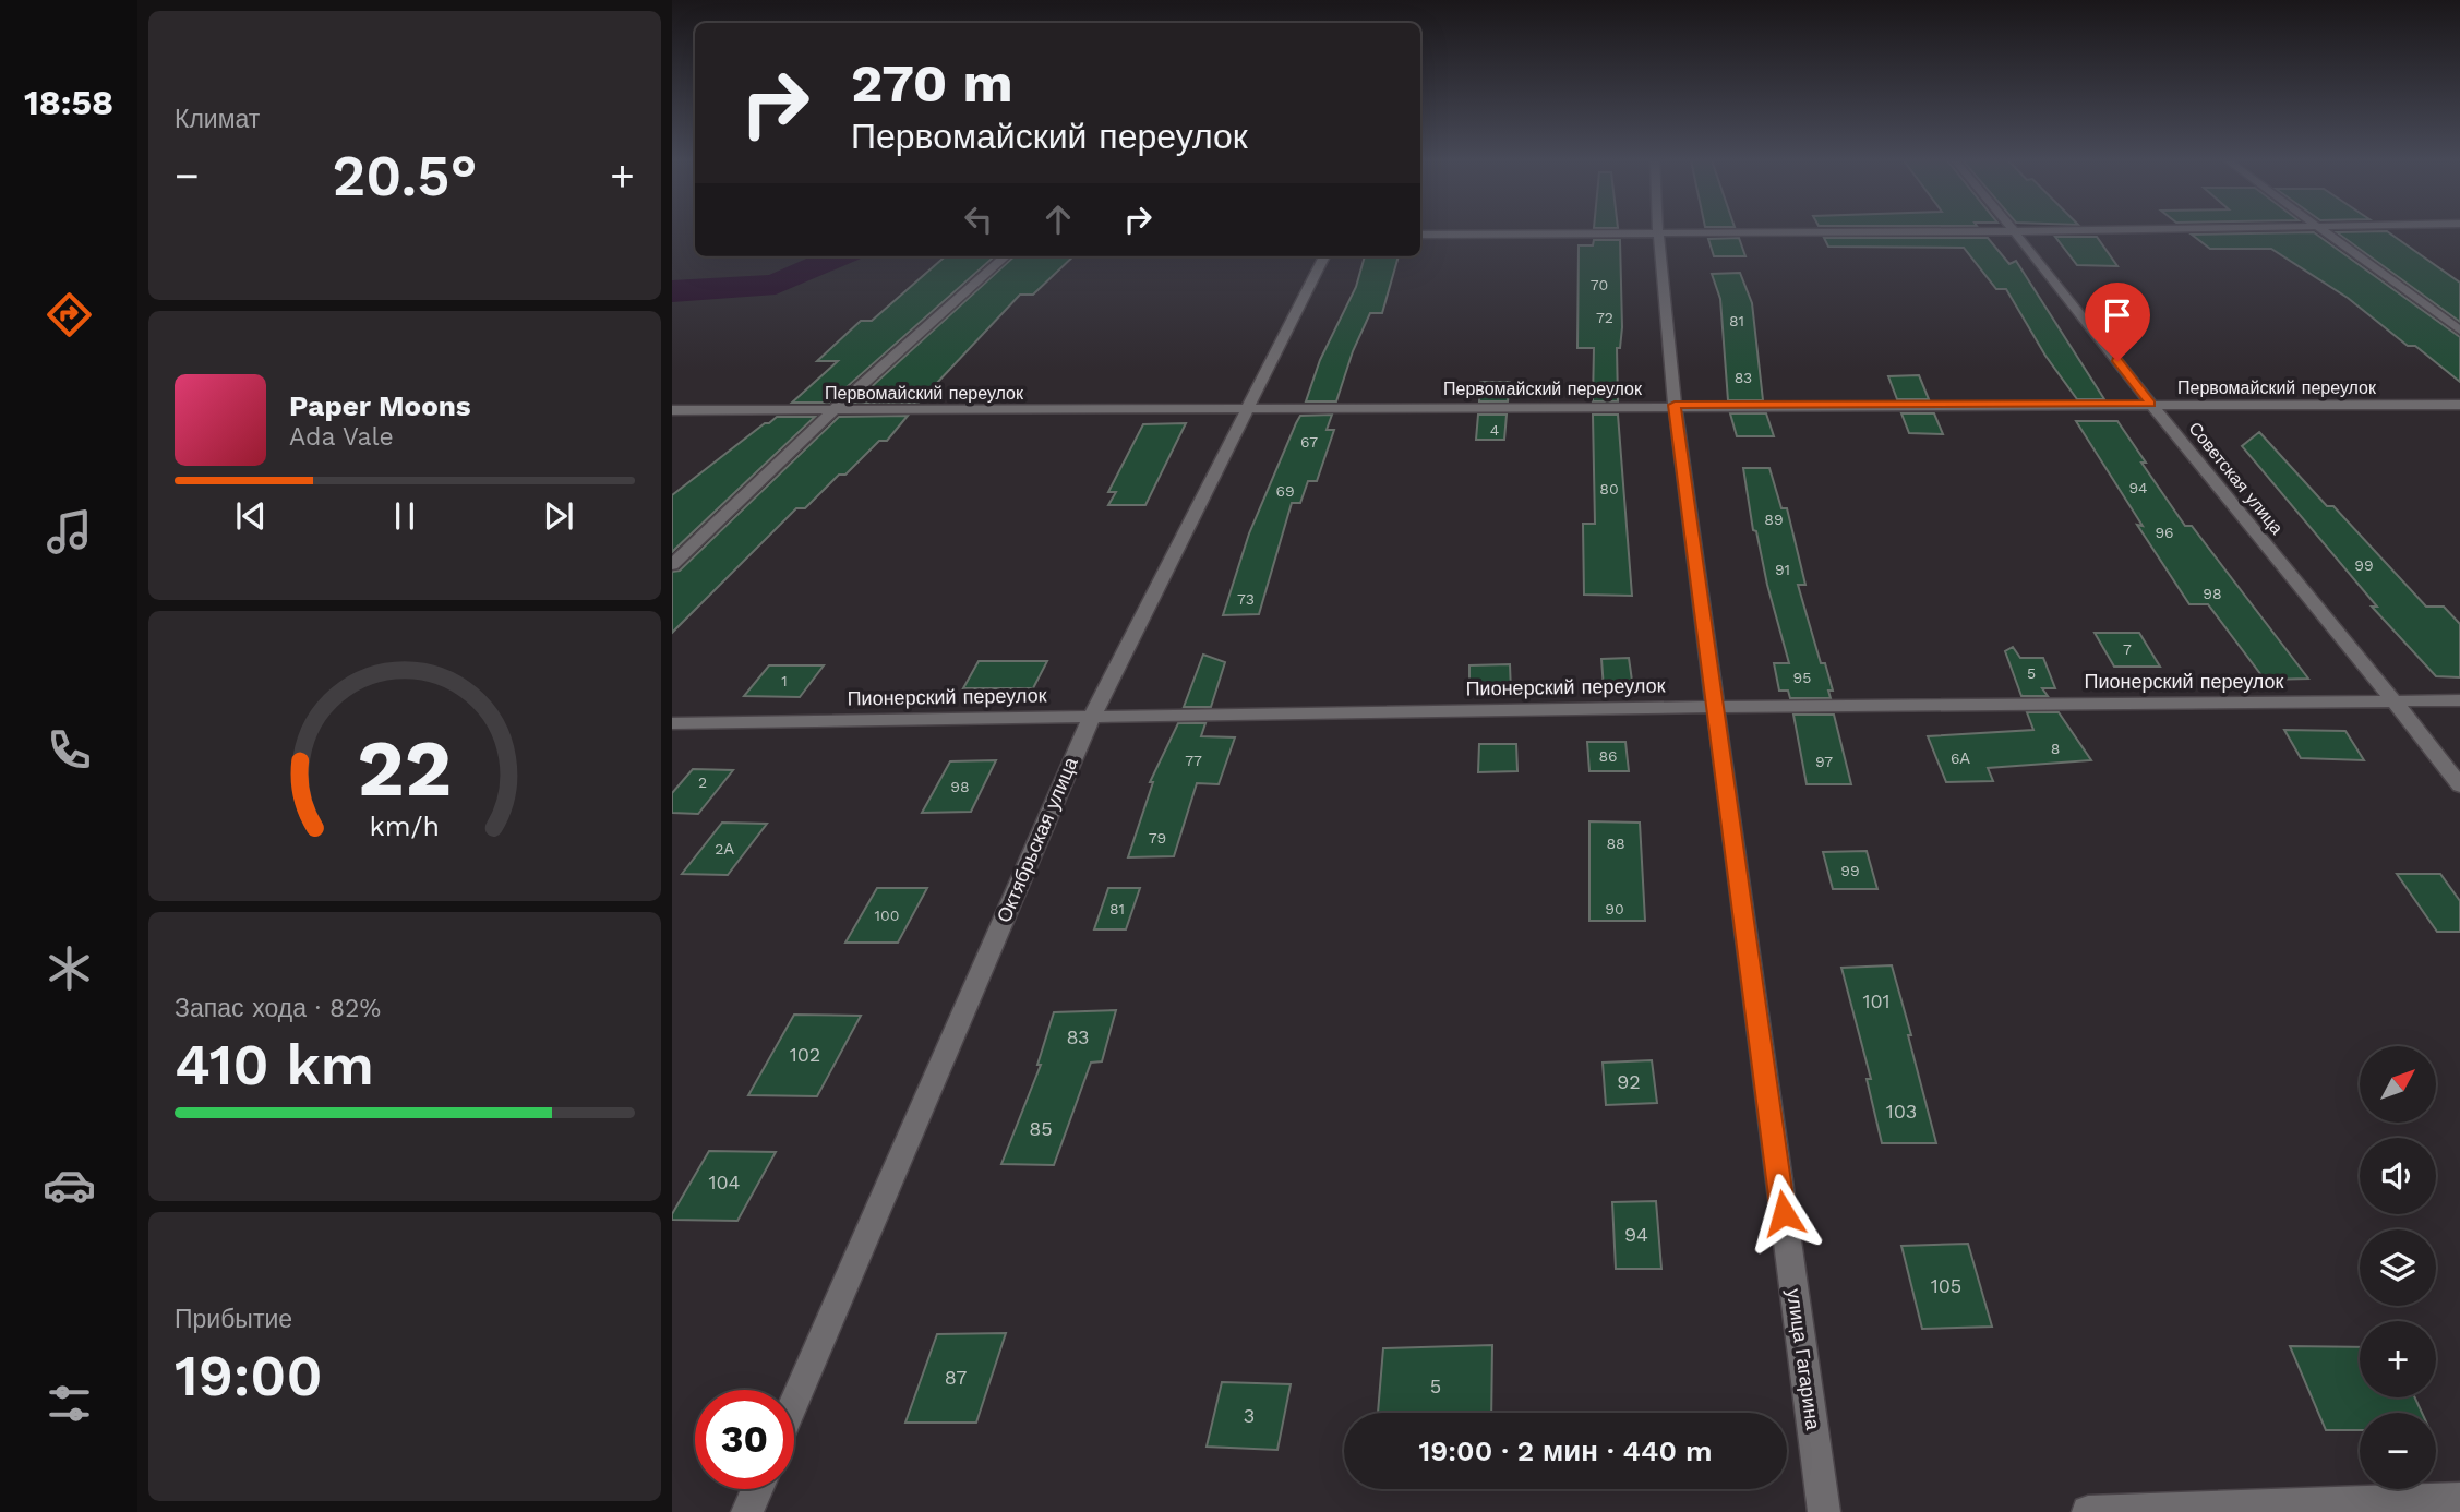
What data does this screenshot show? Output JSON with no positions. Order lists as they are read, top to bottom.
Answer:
{
  "streets": {
    "street": [
      "Первомайский переулок",
      "Советская улица",
      "Пионерский переулок",
      "Октябрьская улица",
      "улица Гагарина"
    ]
  },
  "crossings": [
    ["Первомайский переулок", "Советская улица"],
    ["Первомайский переулок", "Октябрьская улица"],
    ["Первомайский переулок", "улица Гагарина"],
    ["Советская улица", "Пионерский переулок"],
    ["Пионерский переулок", "Октябрьская улица"],
    ["Пионерский переулок", "улица Гагарина"]
  ],
  "house_numbers": [
    "70",
    "72",
    "81",
    "83",
    "4",
    "67",
    "94",
    "80",
    "69",
    "89",
    "96",
    "99",
    "91",
    "98",
    "73",
    "7",
    "5",
    "95",
    "1",
    "8",
    "86",
    "6А",
    "77",
    "97",
    "2",
    "98",
    "79",
    "88",
    "2А",
    "99",
    "81",
    "90",
    "100",
    "101",
    "83",
    "102",
    "92",
    "103",
    "85",
    "104",
    "94",
    "105",
    "87",
    "5",
    "3"
  ],
  "north": "top right",
  "page": {
    "tabs": "18:58",
    "tile": [
      "Климат",
      ["Запас хода · 82%", "410 km"],
      ["Прибытие", "19:00"]
    ],
    "turn": ["270 m", "Первомайский переулок"],
    "heat": ["−", "20.5°", "+"],
    "song": ["Paper Moons", "Ada Vale"],
    "map_buttons": ["+", "−"],
    "limit": "30",
    "trip": "19:00 · 2 мин · 440 m",
    "gauge": ["22", "km/h"]
  }
}
